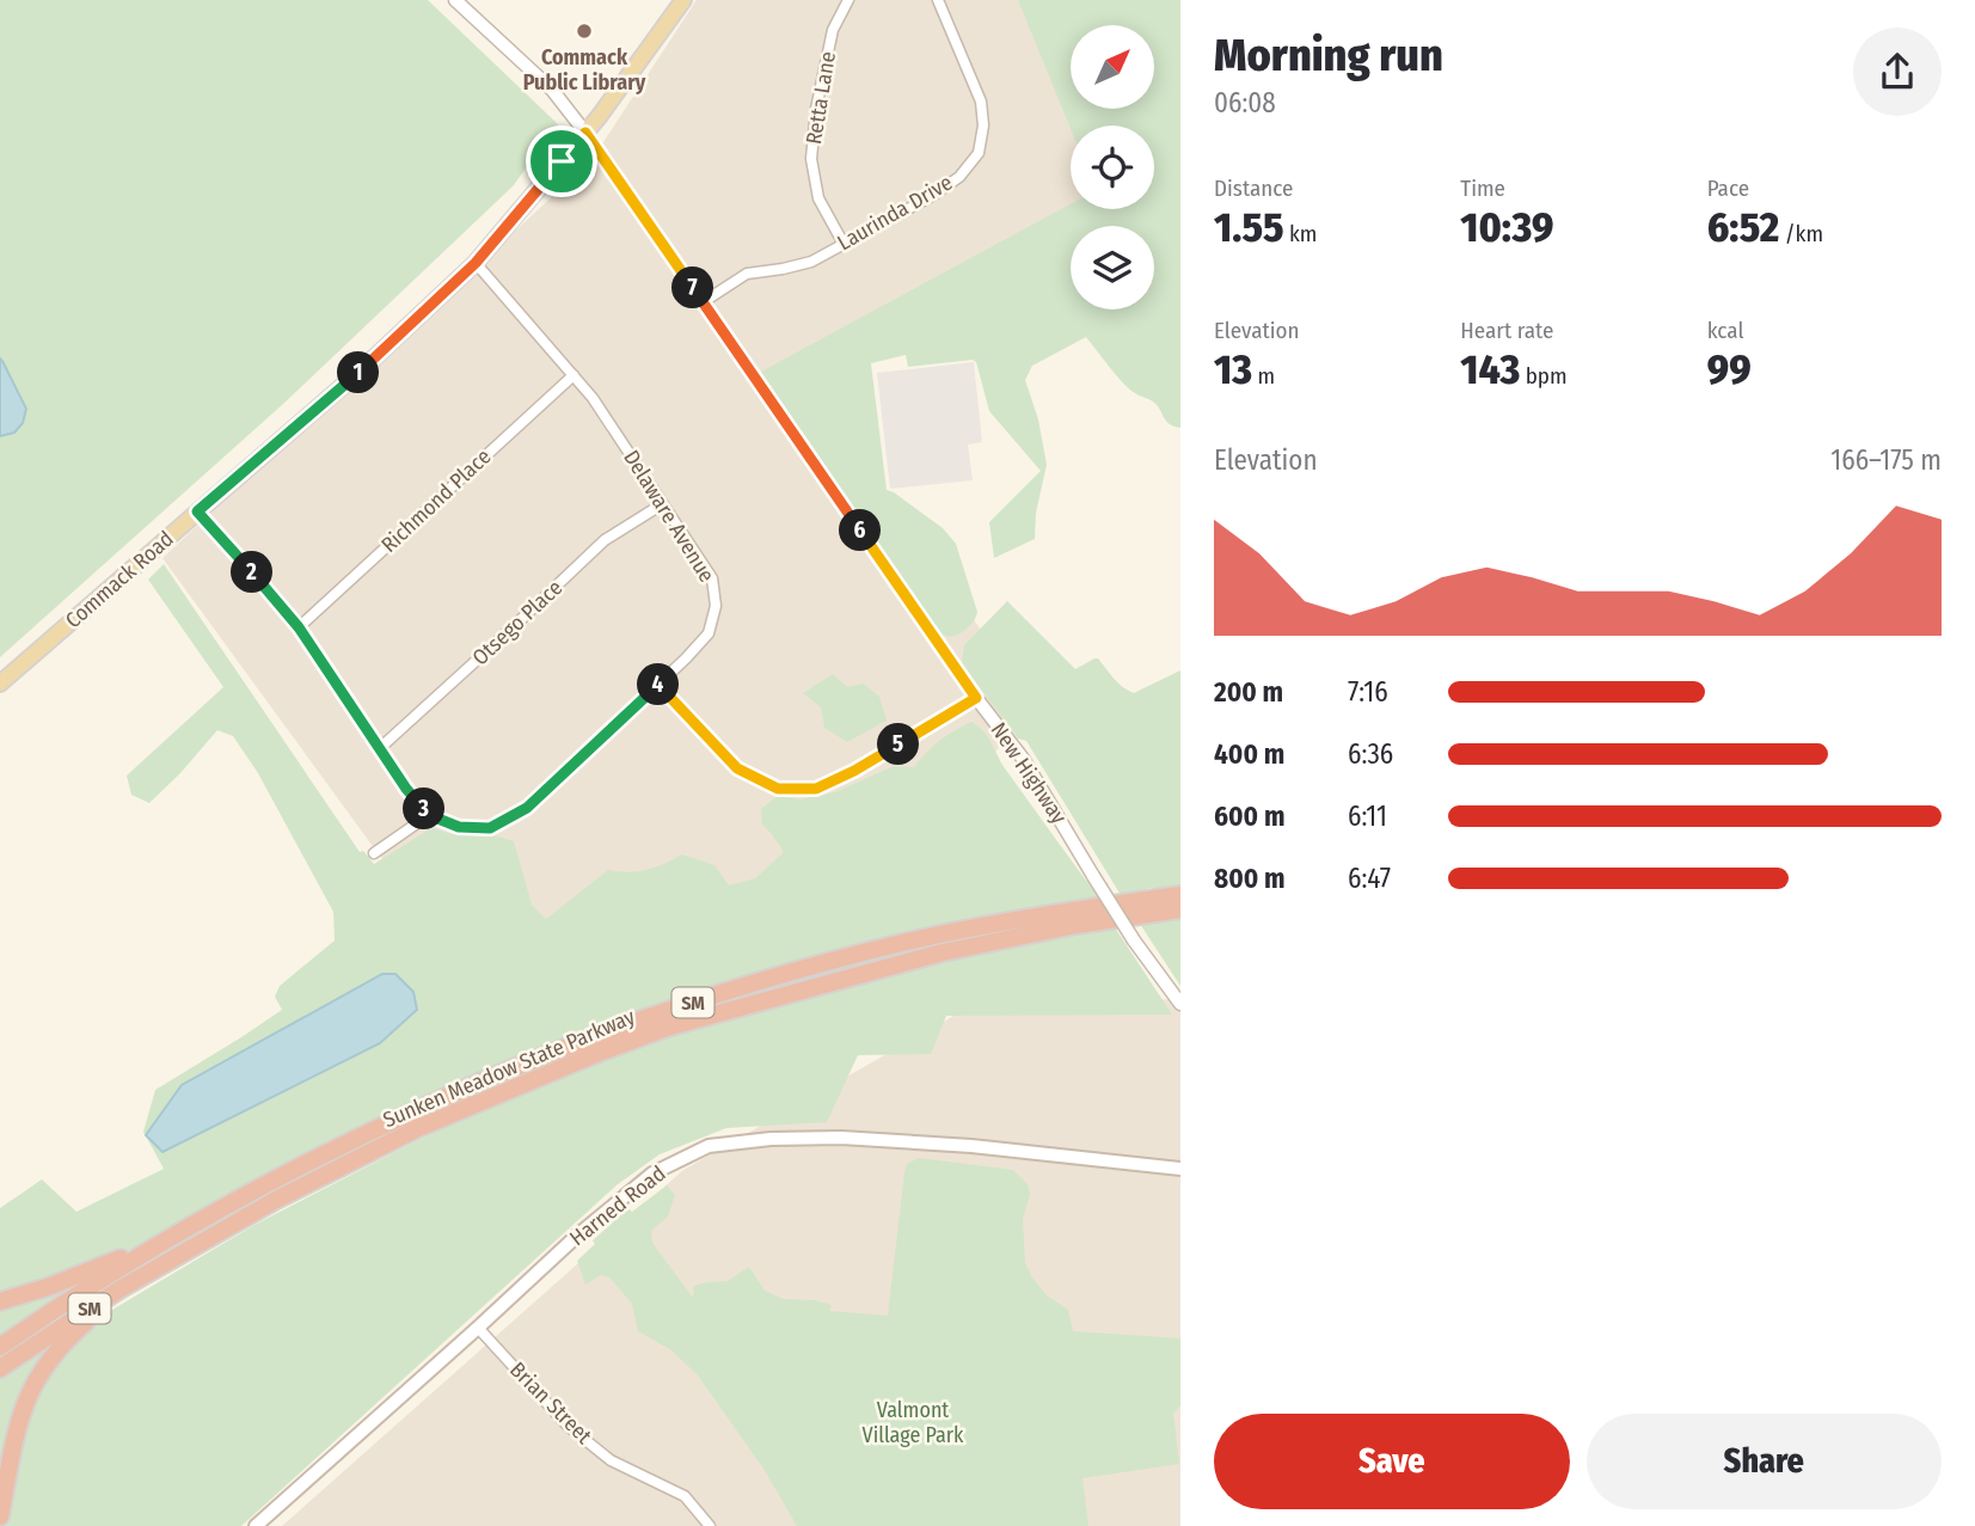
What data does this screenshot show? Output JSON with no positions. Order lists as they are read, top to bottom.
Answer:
{
  "streets": {
    "highway": ["SM", "Sunken Meadow State Parkway"],
    "main road": ["Commack Road", "Harned Road"],
    "street": [
      "Retta Lane",
      "Laurinda Drive",
      "Richmond Place",
      "Delaware Avenue",
      "Otsego Place",
      "New Highway",
      "Brian Street"
    ]
  },
  "crossings": [
    ["Retta Lane", "Laurinda Drive"],
    ["Laurinda Drive", "New Highway"],
    ["Richmond Place", "Delaware Avenue"],
    ["Delaware Avenue", "Commack Road"],
    ["Delaware Avenue", "Otsego Place"],
    ["Commack Road", "New Highway"],
    ["Harned Road", "Brian Street"]
  ],
  "parks": ["Valmont Village Park"],
  "places": ["Commack Public Library"],
  "north": "top right",
  "page": {
    "heading": ["Morning run", "06:08"],
    "stats": [
      ["Distance", "1.55 km"],
      ["Time", "10:39"],
      ["Pace", "6:52 /km"],
      ["Elevation", "13 m"],
      ["Heart rate", "143 bpm"],
      ["kcal", "99"]
    ],
    "pins": [
      "7",
      "1",
      "6",
      "2",
      "4",
      "5",
      "3"
    ],
    "chart": ["Elevation", "166–175 m"],
    "list": [
      {
        "name": "200 m",
        "note": "7:16"
      },
      {
        "name": "400 m",
        "note": "6:36"
      },
      {
        "name": "600 m",
        "note": "6:11"
      },
      {
        "name": "800 m",
        "note": "6:47"
      }
    ],
    "buttons": ["Save", "Share"]
  }
}
